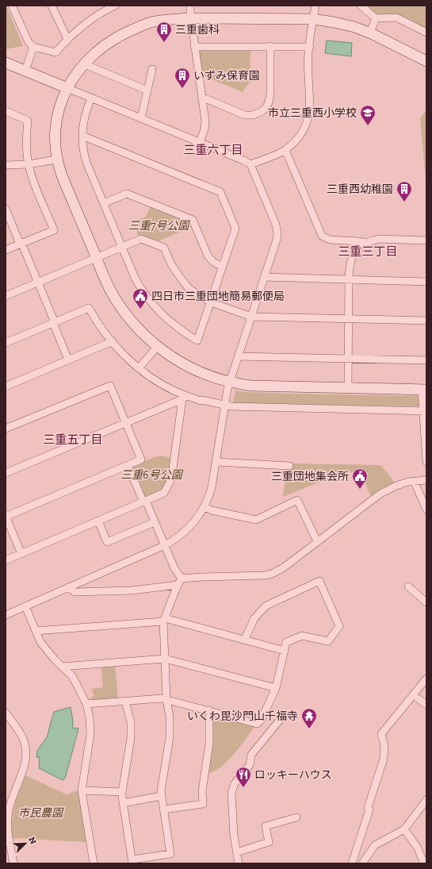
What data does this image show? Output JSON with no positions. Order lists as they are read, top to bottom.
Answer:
{
  "districts": ["三重六丁目", "三重三丁目", "三重五丁目"],
  "parks": ["三重7号公園", "三重6号公園", "市民農園"],
  "places": {
    "building": ["三重歯科", "いずみ保育園", "三重西幼稚園"],
    "school or university": ["市立三重西小学校"],
    "public building": ["四日市三重団地簡易郵便局", "三重団地集会所"],
    "temple": ["いくわ毘沙門山千福寺"],
    "restaurant": ["ロッキーハウス"]
  },
  "north": "top right"
}
